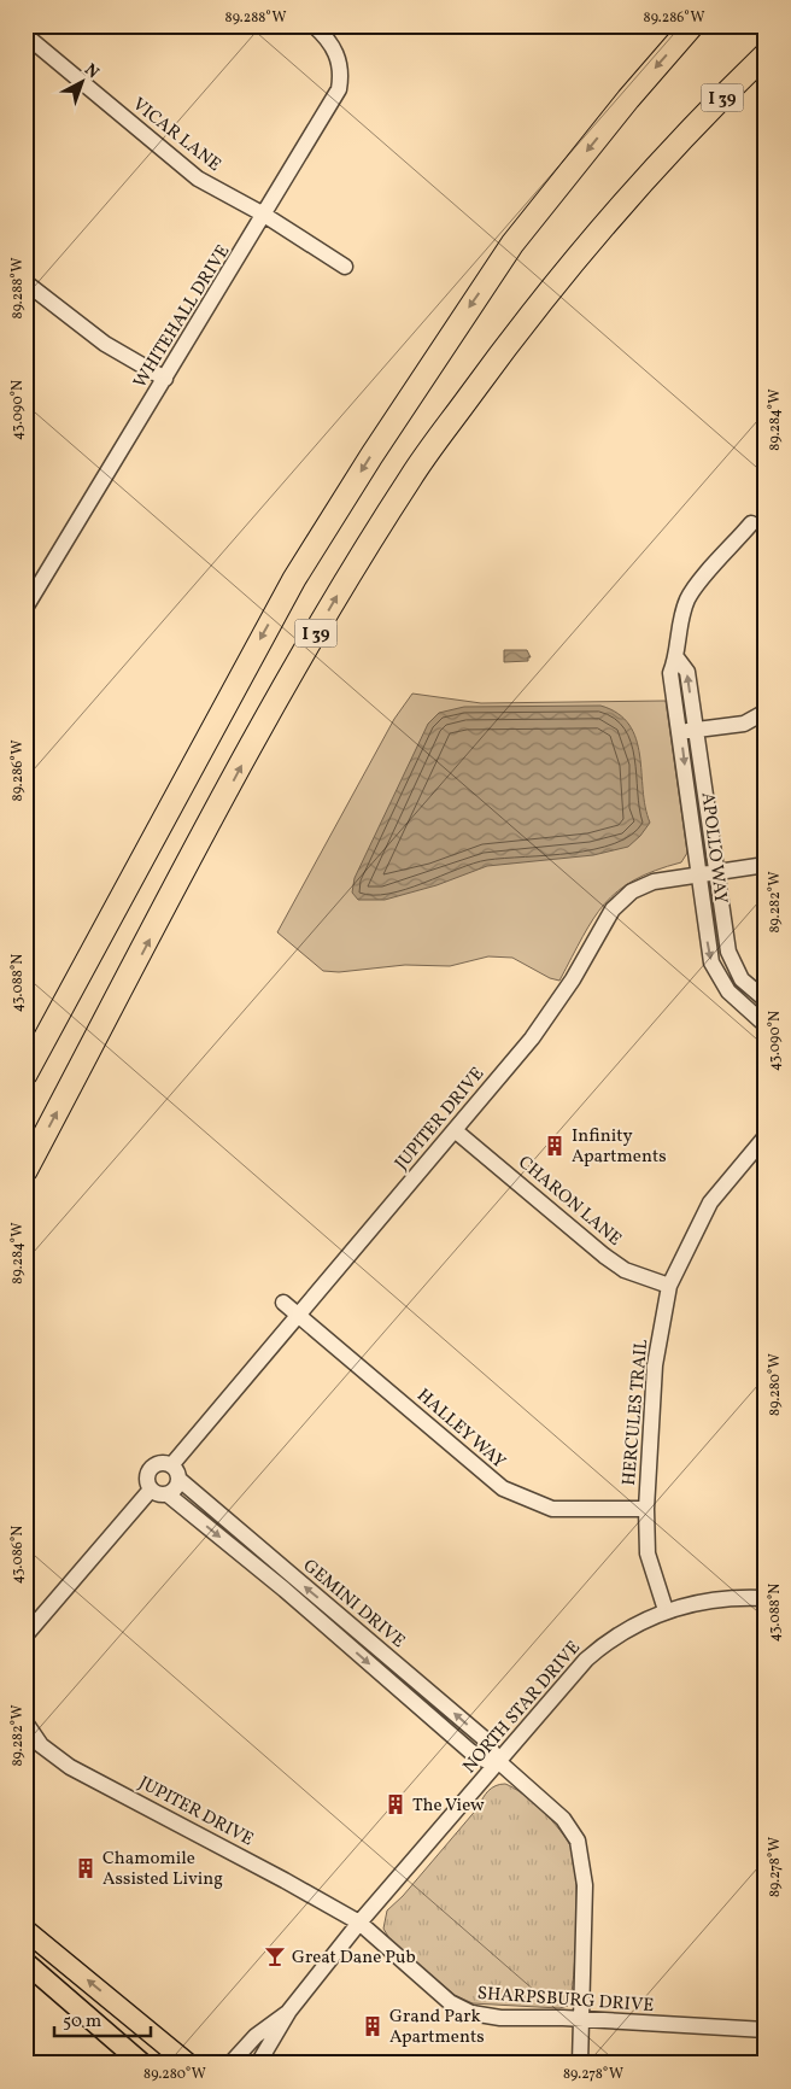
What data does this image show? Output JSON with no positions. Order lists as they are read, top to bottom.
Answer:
{
  "streets": {
    "highway": ["I 39"],
    "street": [
      "VICAR LANE",
      "WHITEHALL DRIVE",
      "APOLLO WAY",
      "JUPITER DRIVE",
      "CHARON LANE",
      "HERCULES TRAIL",
      "HALLEY WAY",
      "GEMINI DRIVE",
      "NORTH STAR DRIVE",
      "SHARPSBURG DRIVE"
    ]
  },
  "crossings": [
    ["VICAR LANE", "WHITEHALL DRIVE"],
    ["APOLLO WAY", "JUPITER DRIVE"],
    ["JUPITER DRIVE", "CHARON LANE"],
    ["JUPITER DRIVE", "HALLEY WAY"],
    ["JUPITER DRIVE", "GEMINI DRIVE"],
    ["JUPITER DRIVE", "NORTH STAR DRIVE"],
    ["JUPITER DRIVE", "SHARPSBURG DRIVE"],
    ["CHARON LANE", "HERCULES TRAIL"],
    ["HERCULES TRAIL", "HALLEY WAY"],
    ["HERCULES TRAIL", "NORTH STAR DRIVE"],
    ["GEMINI DRIVE", "NORTH STAR DRIVE"],
    ["GEMINI DRIVE", "SHARPSBURG DRIVE"],
    ["NORTH STAR DRIVE", "SHARPSBURG DRIVE"]
  ],
  "places": {
    "building": [
      "Infinity Apartments",
      "The View",
      "Chamomile Assisted Living",
      "Grand Park Apartments"
    ],
    "bar": ["Great Dane Pub"]
  },
  "scale_bar": "50 m",
  "north": "top right",
  "coordinates": [
    "89.288°W",
    "89.286°W",
    "43.090°N",
    "89.284°W",
    "89.282°W",
    "43.088°N",
    "89.280°W",
    "43.086°N",
    "89.278°W"
  ]
}
